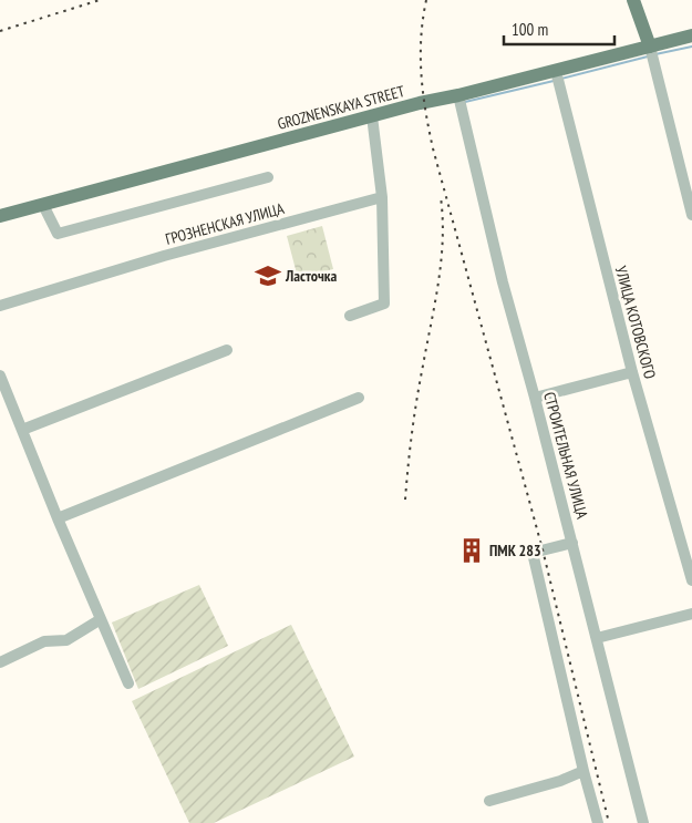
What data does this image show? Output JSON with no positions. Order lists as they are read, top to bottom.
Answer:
{
  "streets": {
    "main road": ["GROZNENSKAYA STREET"],
    "street": ["ГРОЗНЕНСКАЯ УЛИЦА", "УЛИЦА КОТОВСКОГО", "СТРОИТЕЛЬНАЯ УЛИЦА"]
  },
  "crossings": [
    ["GROZNENSKAYA STREET", "УЛИЦА КОТОВСКОГО"],
    ["GROZNENSKAYA STREET", "СТРОИТЕЛЬНАЯ УЛИЦА"]
  ],
  "places": {
    "school or university": ["Ласточка"],
    "building": ["ПМК 283"]
  },
  "scale_bar": "100 m"
}
